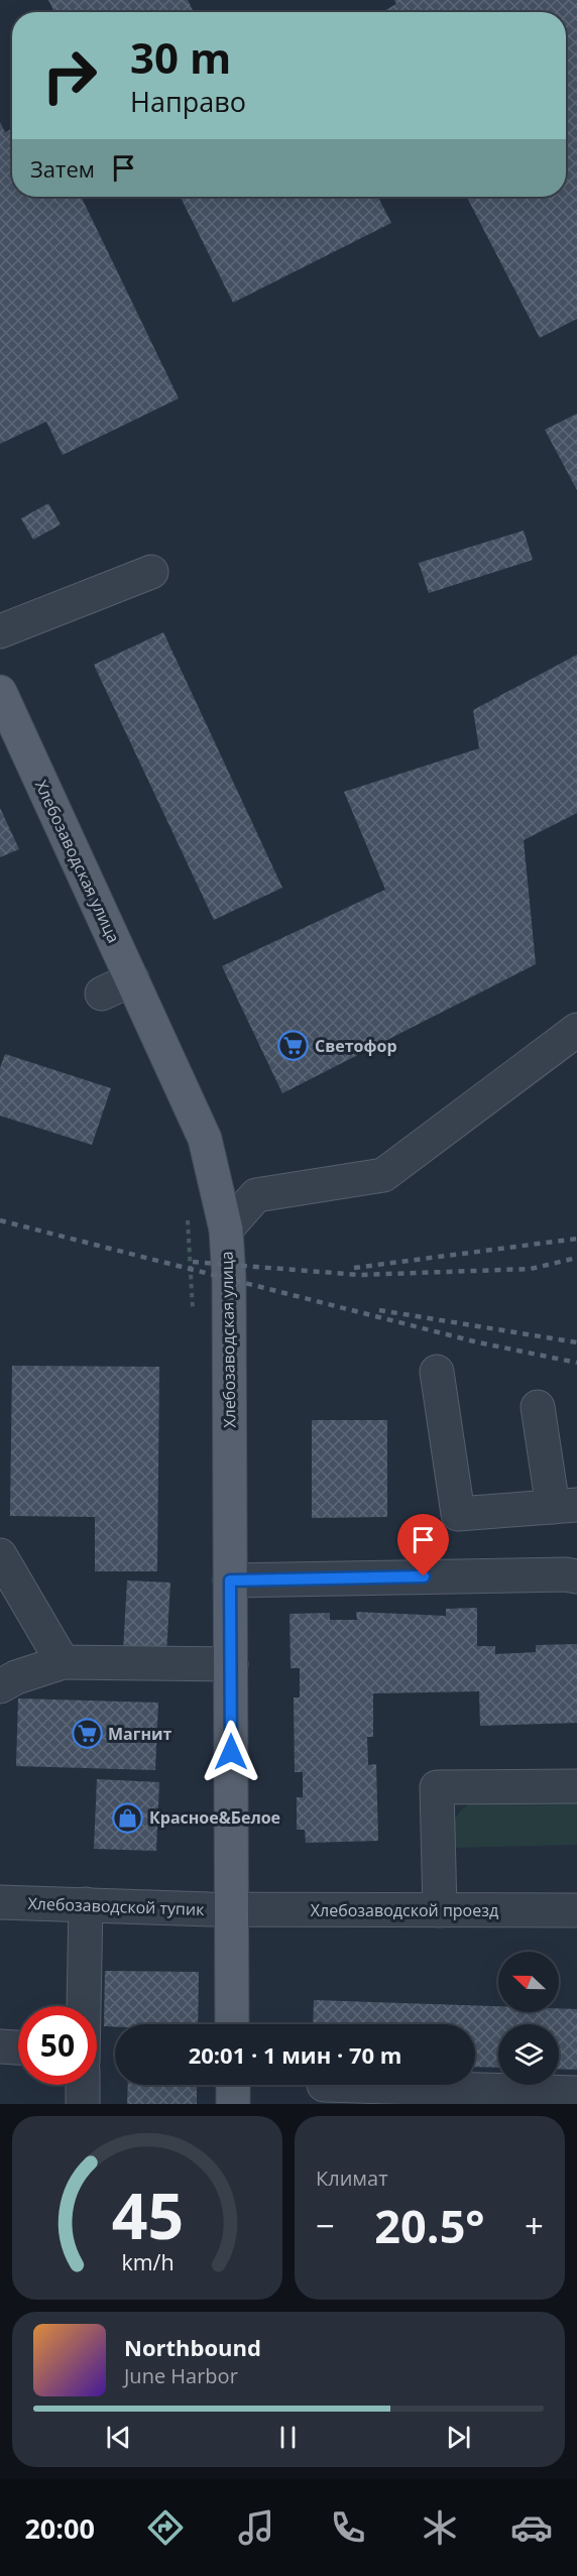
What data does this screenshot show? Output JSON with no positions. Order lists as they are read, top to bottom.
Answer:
{
  "streets": {
    "main road": ["Хлебозаводская улица"],
    "street": ["Хлебозаводской тупик", "Хлебозаводской проезд"]
  },
  "crossings": [
    ["Хлебозаводская улица", "Хлебозаводской тупик"],
    ["Хлебозаводская улица", "Хлебозаводской проезд"],
    ["Хлебозаводской тупик", "Хлебозаводской проезд"]
  ],
  "places": {
    "supermarket": ["Светофор", "Магнит"],
    "shop": ["Красное&Белое"]
  },
  "north": "left",
  "page": {
    "turn": ["30 m", "Направо"],
    "then": "Затем",
    "limit": "50",
    "trip": "20:01 · 1 мин · 70 m",
    "tile": "Климат",
    "heat": ["−", "20.5°", "+"],
    "song": ["Northbound", "June Harbor"],
    "tabs": "20:00",
    "gauge": ["45", "km/h"]
  }
}
